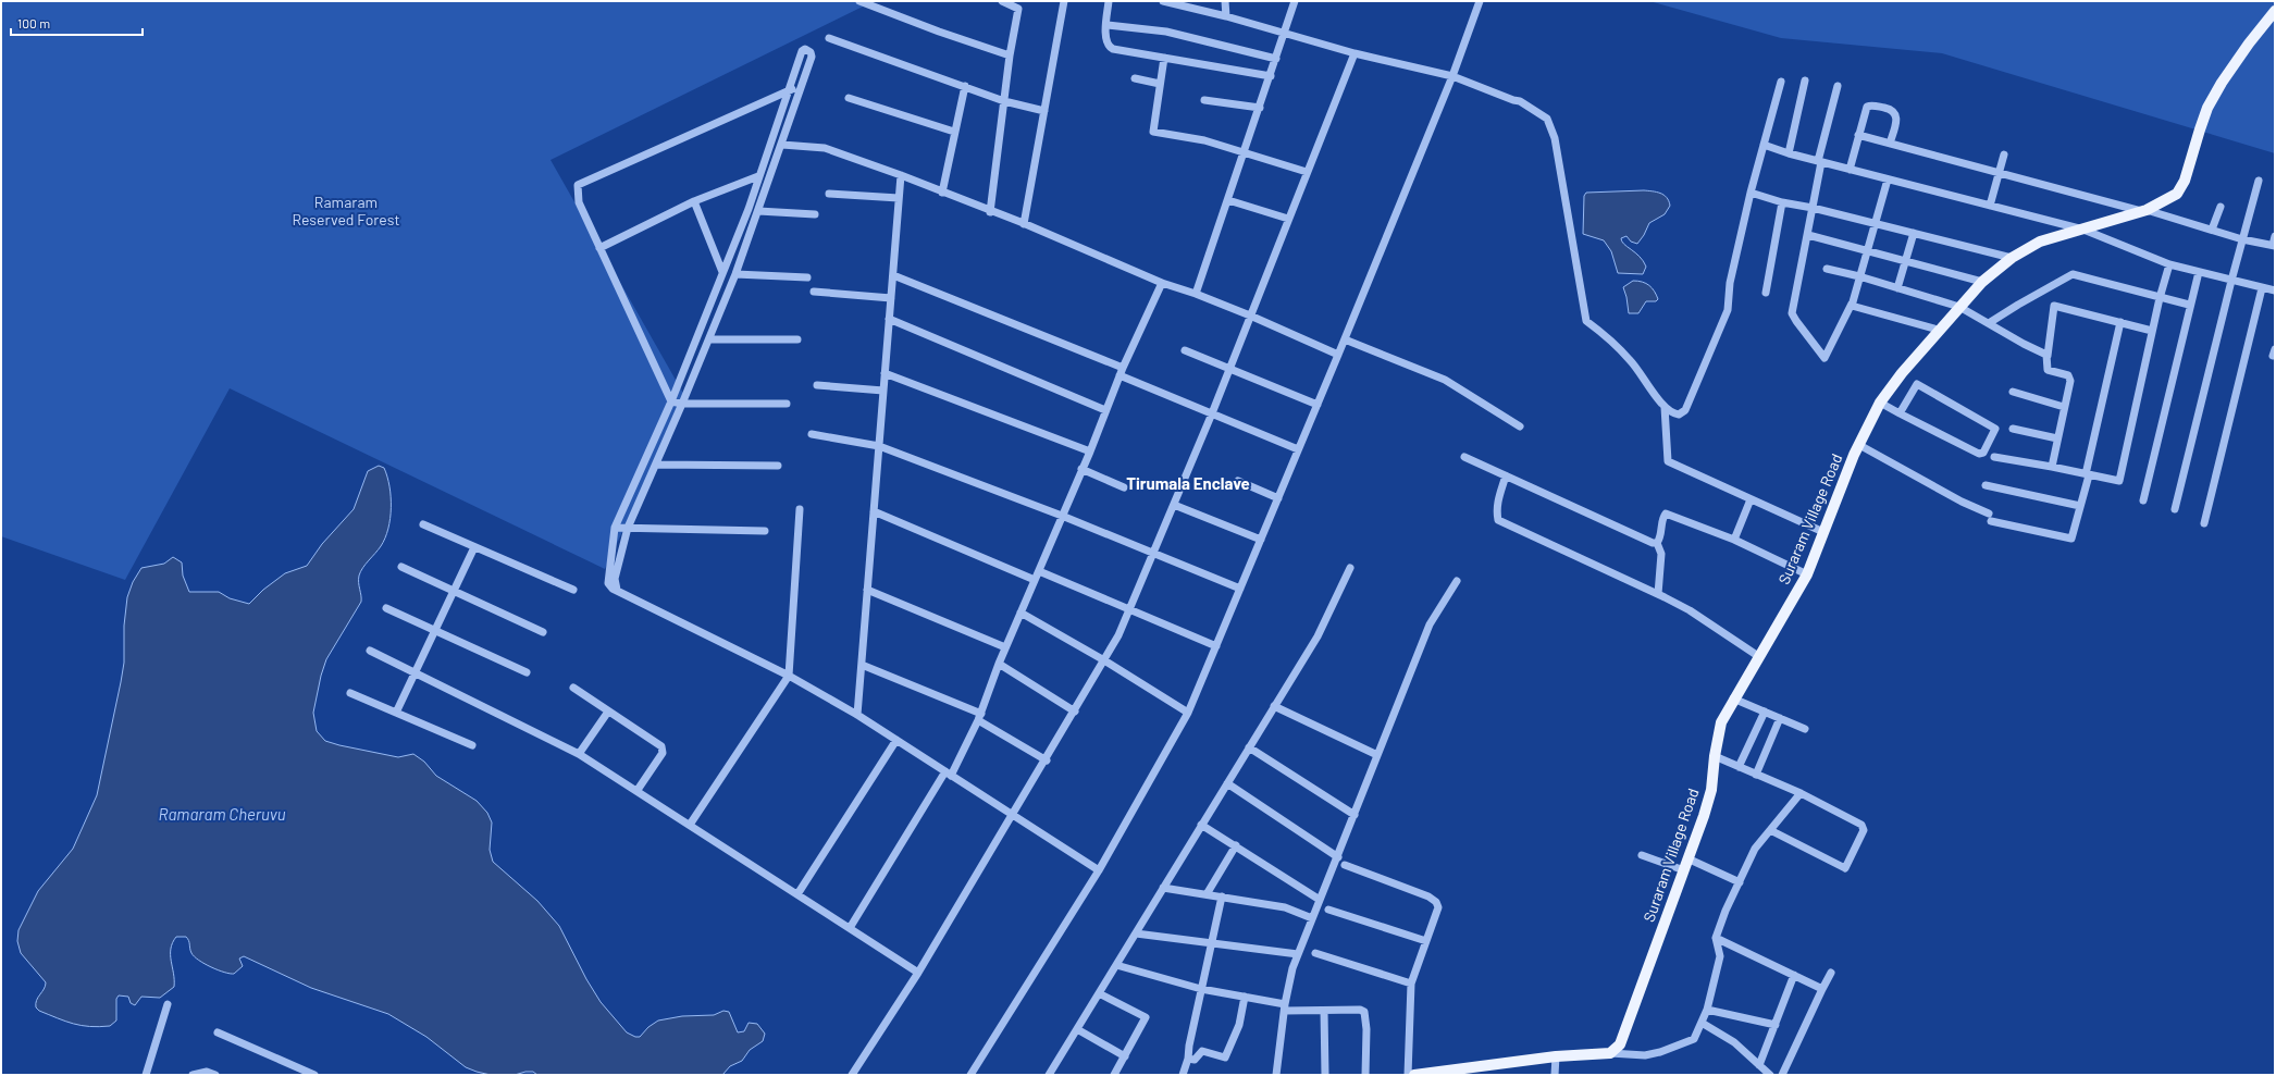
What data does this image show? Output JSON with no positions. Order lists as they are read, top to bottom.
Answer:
{
  "streets": {
    "main road": ["Suraram Village Road"]
  },
  "districts": ["Tirumala Enclave"],
  "water": ["Ramaram Cheruvu"],
  "parks": ["Ramaram Reserved Forest"],
  "scale_bar": "100 m"
}
